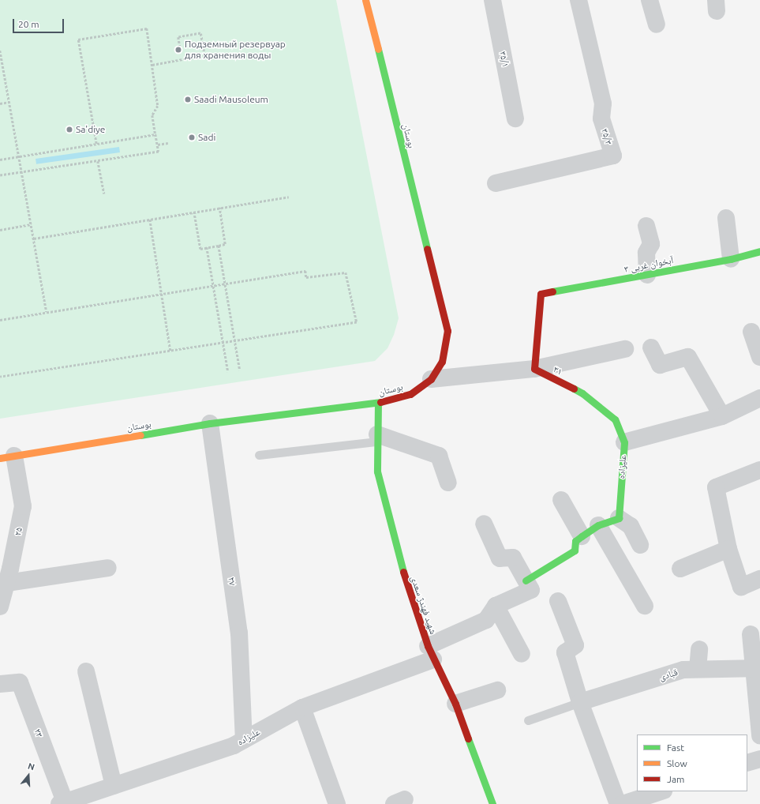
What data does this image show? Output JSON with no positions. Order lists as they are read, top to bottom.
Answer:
{
  "streets": {
    "street": [
      "۳۵/۱",
      "بوستان",
      "۳۵/۳",
      "آبخوان غربی ۳",
      "۳۱",
      "علیزاده",
      "۲۵",
      "۲۷",
      "شهید فهندژ سعدی",
      "قبادی",
      "۲۳"
    ]
  },
  "crossings": [
    ["بوستان", "۲۵"],
    ["بوستان", "۲۷"],
    ["بوستان", "شهید فهندژ سعدی"],
    ["آبخوان غربی ۳", "۳۱"],
    ["۳۱", "علیزاده"],
    ["علیزاده", "۲۷"],
    ["علیزاده", "شهید فهندژ سعدی"],
    ["علیزاده", "۲۳"]
  ],
  "places": [
    "Подземный резервуар для хранения воды",
    "Saadi Mausoleum",
    "Sa'diye",
    "Sadi"
  ],
  "legend": ["Fast", "Slow", "Jam"],
  "scale_bar": "20 m",
  "north": "top"
}
